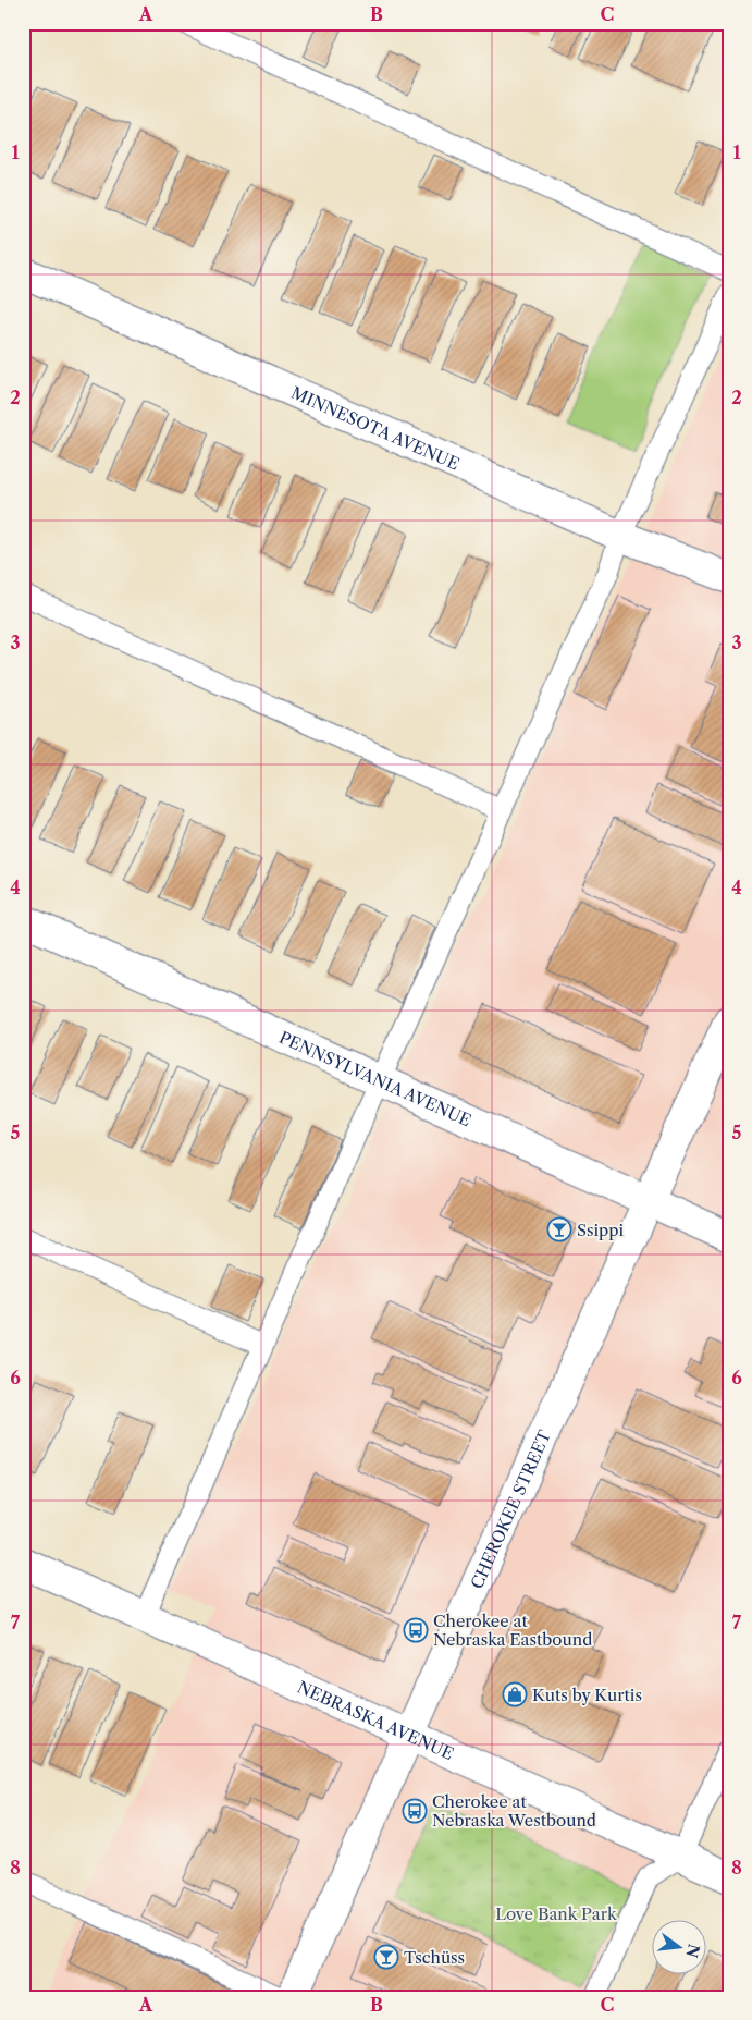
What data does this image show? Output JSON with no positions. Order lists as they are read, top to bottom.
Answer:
{
  "streets": {
    "street": [
      "MINNESOTA AVENUE",
      "PENNSYLVANIA AVENUE",
      "CHEROKEE STREET",
      "NEBRASKA AVENUE"
    ]
  },
  "crossings": [
    ["PENNSYLVANIA AVENUE", "CHEROKEE STREET"],
    ["CHEROKEE STREET", "NEBRASKA AVENUE"]
  ],
  "parks": ["Love Bank Park"],
  "places": {
    "bar": ["Ssippi", "Tschüss"],
    "bus stop": ["Cherokee at Nebraska Eastbound", "Cherokee at Nebraska Westbound"],
    "shop": ["Kuts by Kurtis"]
  },
  "north": "right",
  "grid": {
    "columns": ["A", "B", "C"],
    "rows": [
      "1",
      "2",
      "3",
      "4",
      "5",
      "6",
      "7",
      "8"
    ]
  }
}
